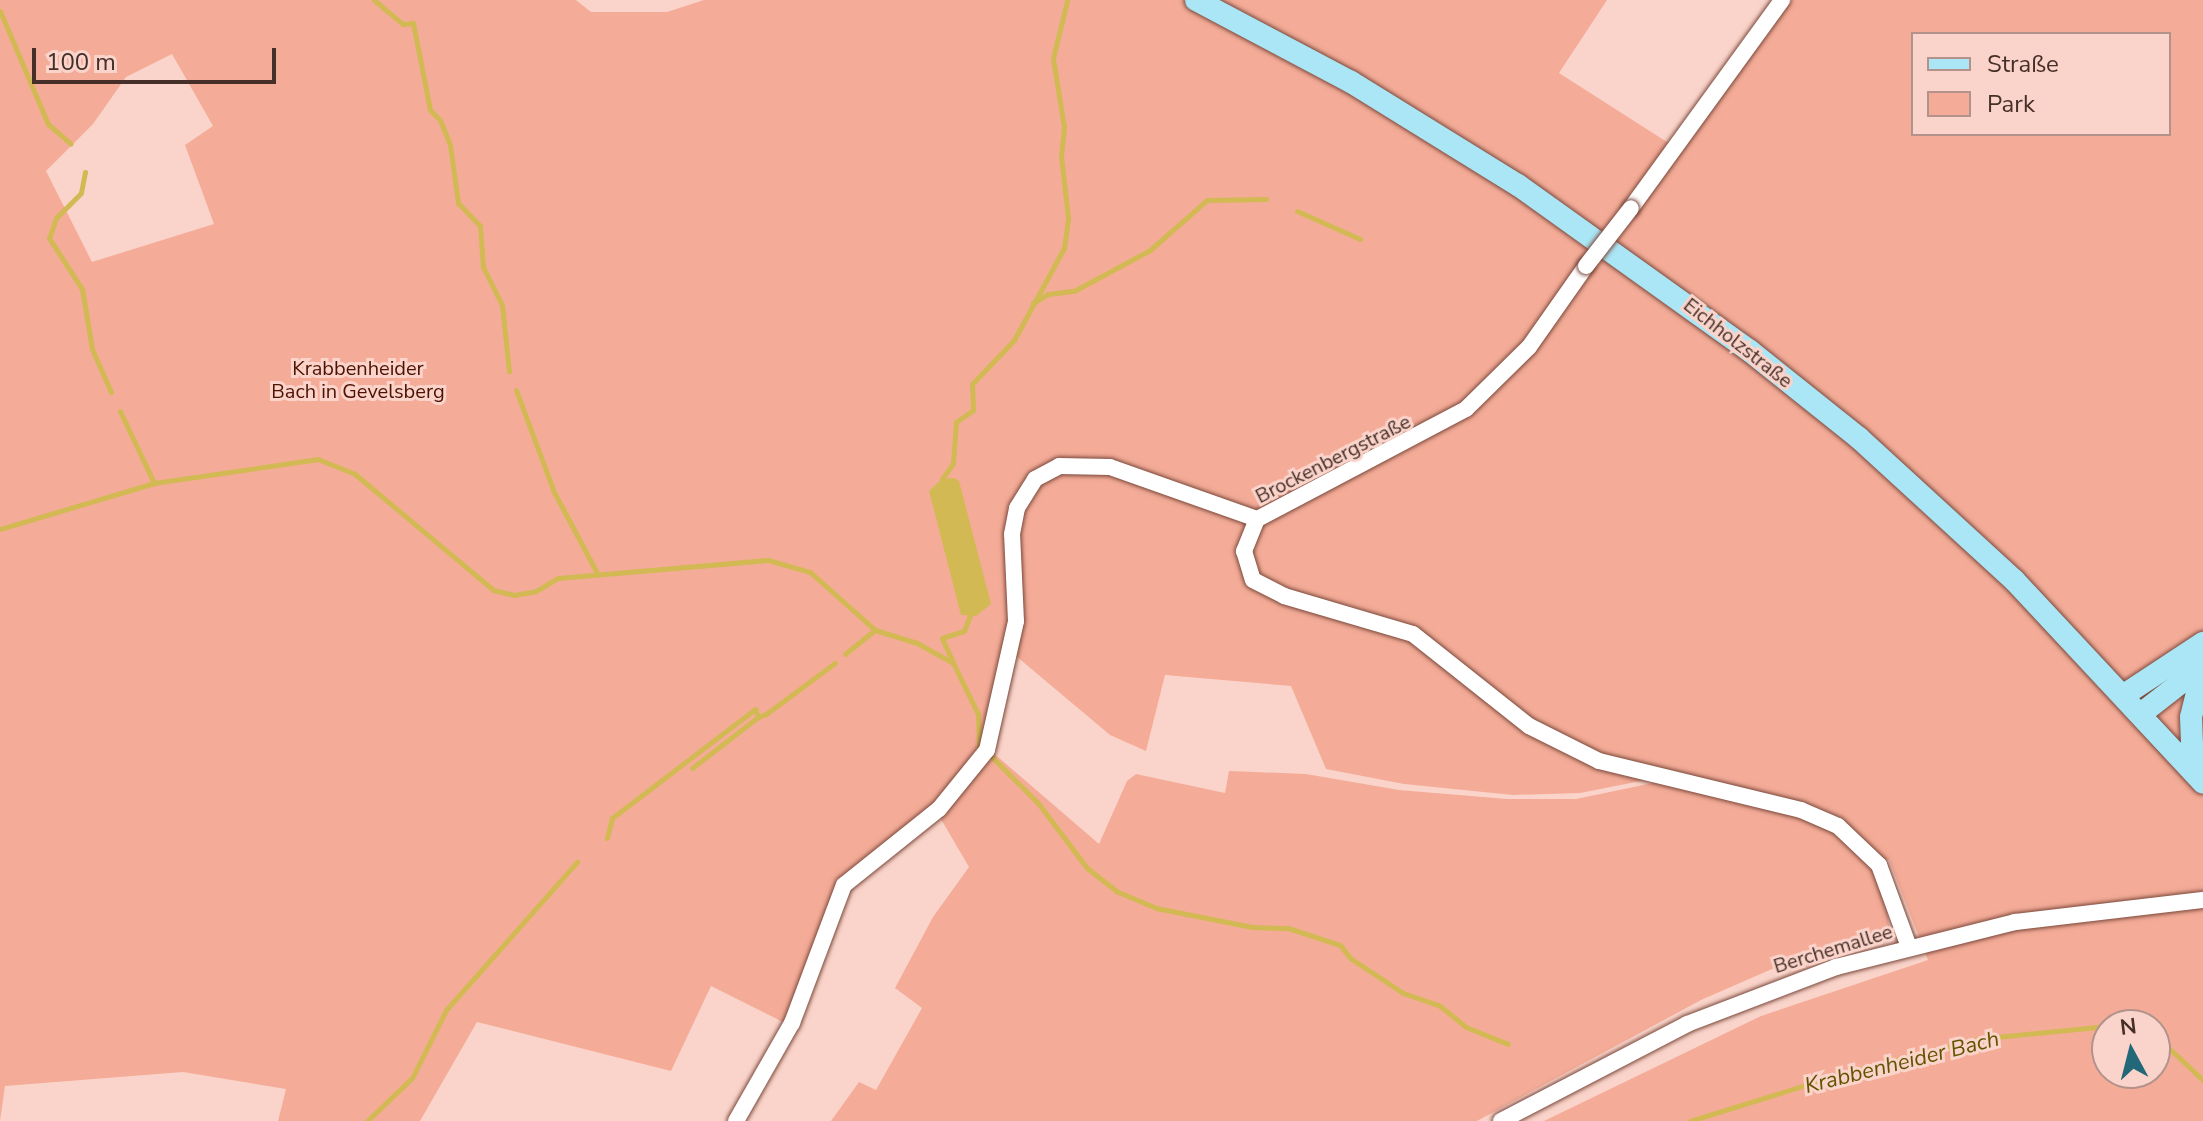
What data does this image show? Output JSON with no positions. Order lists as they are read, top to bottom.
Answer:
{
  "streets": {
    "main road": ["Eichholzstraße"],
    "street": ["Brockenbergstraße", "Berchemallee"]
  },
  "crossings": [
    ["Brockenbergstraße", "Berchemallee"]
  ],
  "water": ["Krabbenheider Bach"],
  "parks": ["Krabbenheider Bach in Gevelsberg"],
  "legend": ["Straße", "Park"],
  "scale_bar": "100 m",
  "north": "top"
}
